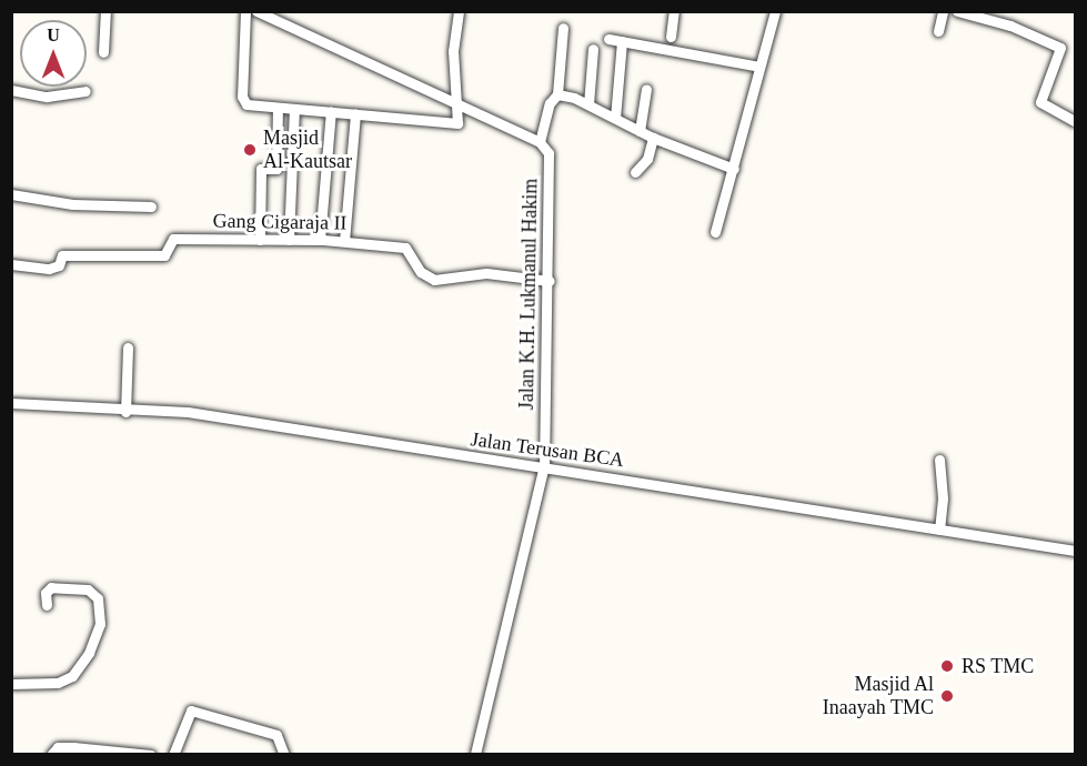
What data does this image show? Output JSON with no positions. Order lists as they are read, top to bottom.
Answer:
{
  "streets": {
    "street": ["Gang Cigaraja II", "Jalan K.H. Lukmanul Hakim", "Jalan Terusan BCA"]
  },
  "crossings": [
    ["Gang Cigaraja II", "Jalan K.H. Lukmanul Hakim"],
    ["Jalan K.H. Lukmanul Hakim", "Jalan Terusan BCA"]
  ],
  "places": ["Masjid Al-Kautsar", "RS TMC", "Masjid Al Inaayah TMC"],
  "north": "top"
}
